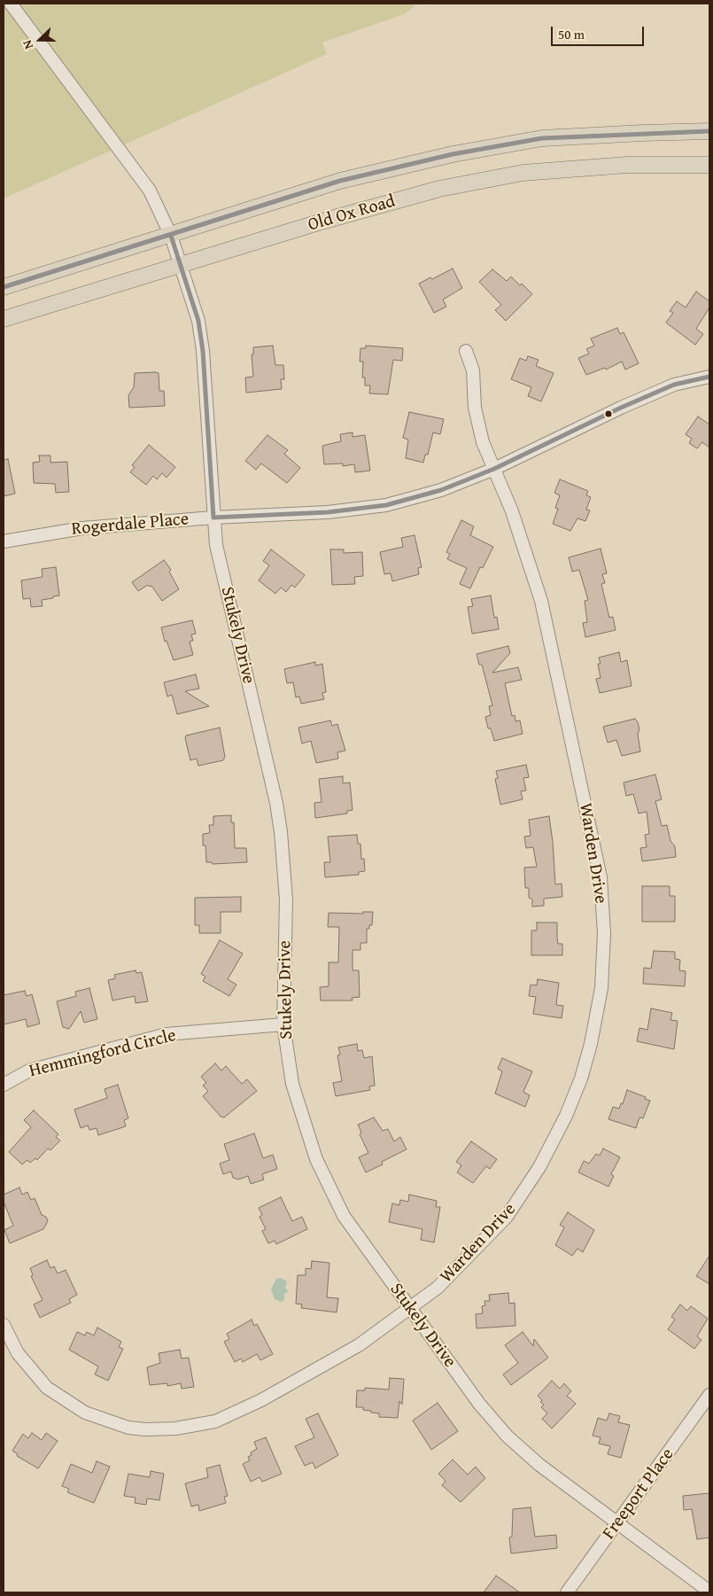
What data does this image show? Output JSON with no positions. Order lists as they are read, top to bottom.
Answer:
{
  "streets": {
    "main road": ["Old Ox Road"],
    "street": [
      "Rogerdale Place",
      "Stukely Drive",
      "Warden Drive",
      "Hemmingford Circle",
      "Freeport Place"
    ]
  },
  "crossings": [
    ["Old Ox Road", "Stukely Drive"],
    ["Rogerdale Place", "Stukely Drive"],
    ["Rogerdale Place", "Warden Drive"],
    ["Stukely Drive", "Warden Drive"],
    ["Stukely Drive", "Hemmingford Circle"],
    ["Stukely Drive", "Freeport Place"]
  ],
  "scale_bar": "50 m",
  "north": "left"
}
